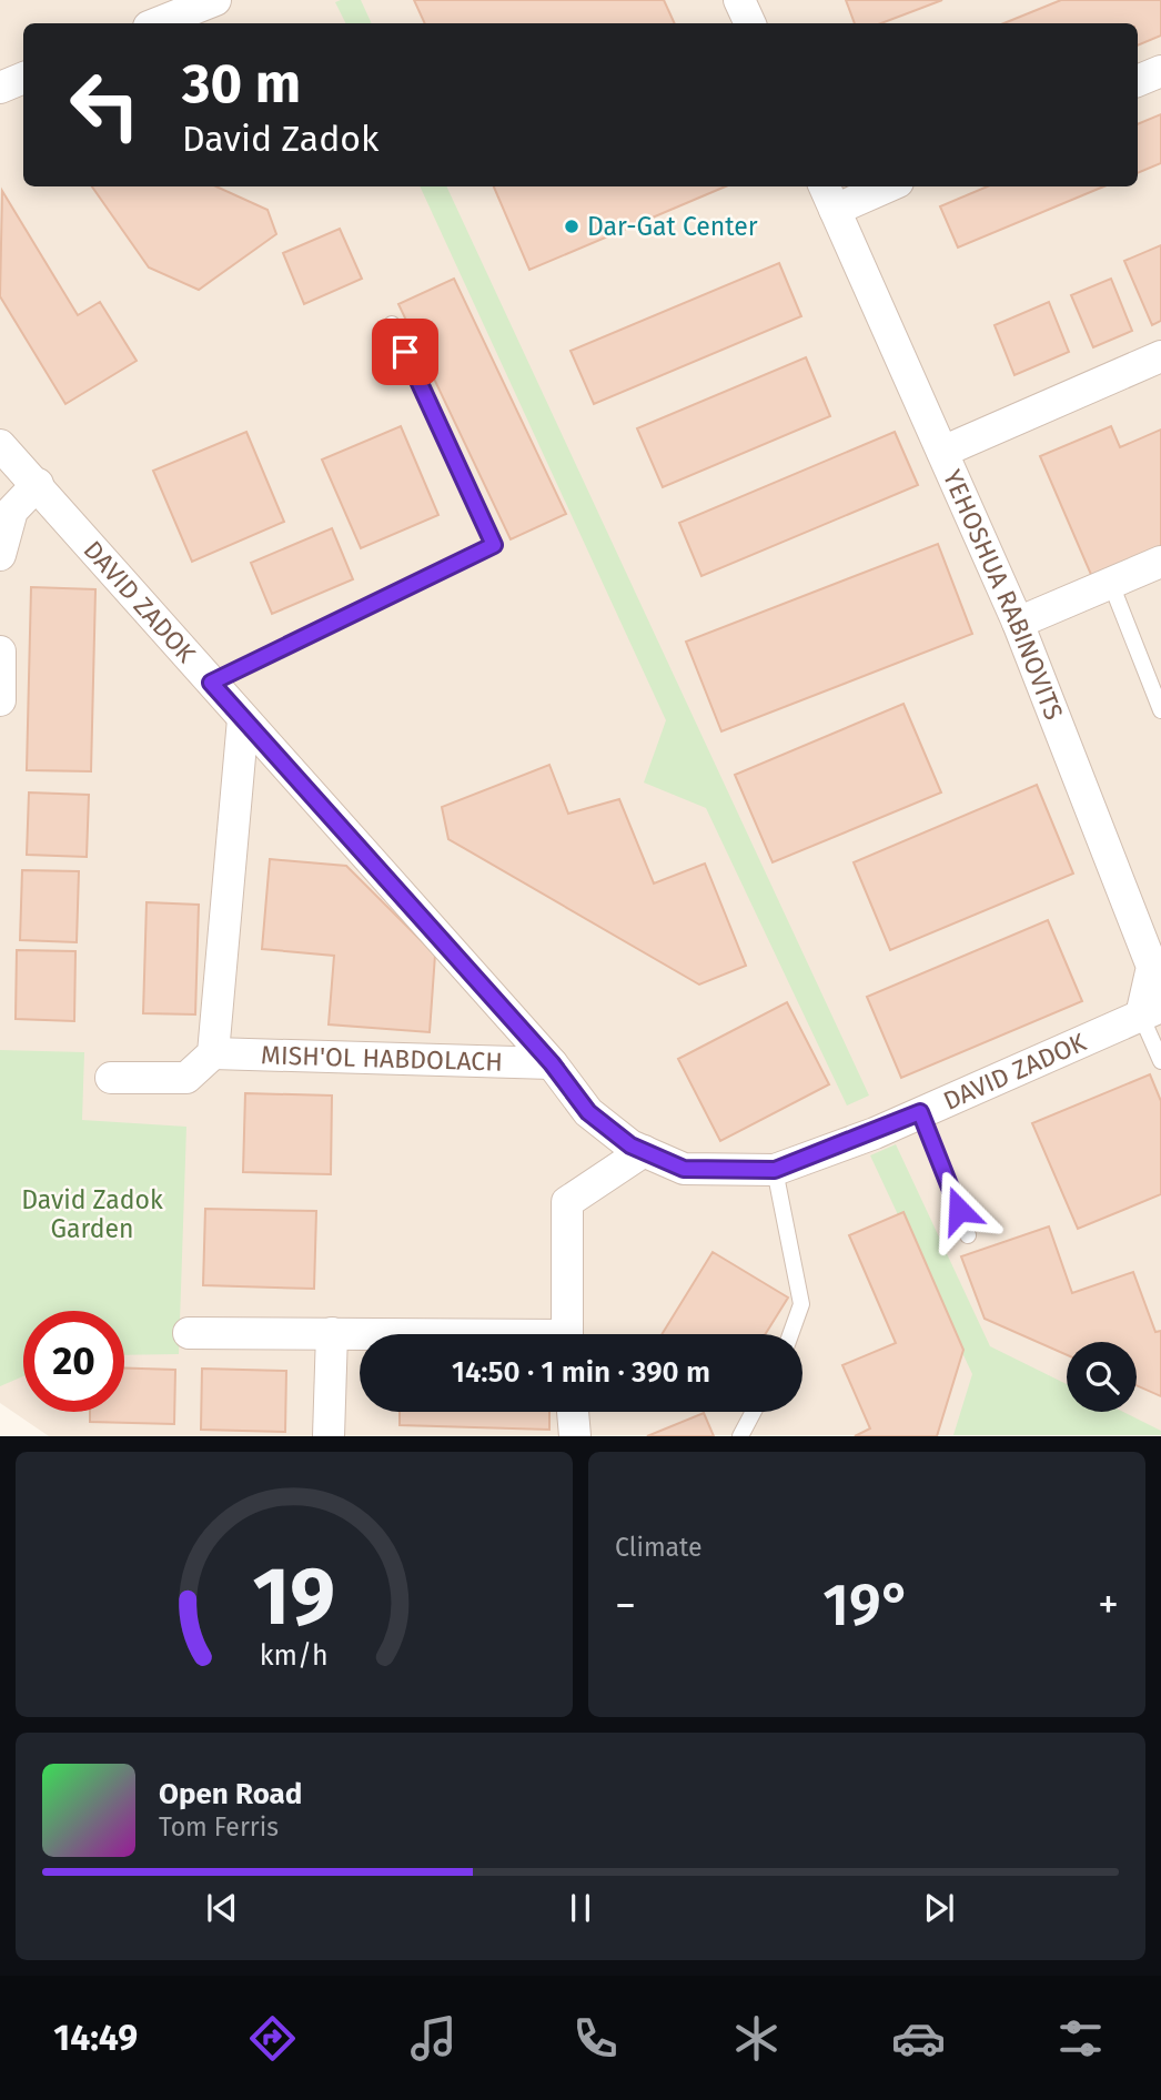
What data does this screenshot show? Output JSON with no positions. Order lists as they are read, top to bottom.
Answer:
{
  "streets": {
    "street": ["YEHOSHUA RABINOVITS", "DAVID ZADOK", "MISH'OL HABDOLACH"]
  },
  "crossings": [
    ["YEHOSHUA RABINOVITS", "DAVID ZADOK"],
    ["DAVID ZADOK", "MISH'OL HABDOLACH"]
  ],
  "parks": ["David Zadok Garden"],
  "places": ["Dar-Gat Center"],
  "page": {
    "turn": ["30 m", "David Zadok"],
    "limit": "20",
    "trip": "14:50 · 1 min · 390 m",
    "tile": "Climate",
    "heat": ["−", "19°", "+"],
    "song": ["Open Road", "Tom Ferris"],
    "tabs": "14:49",
    "gauge": ["19", "km/h"]
  }
}
